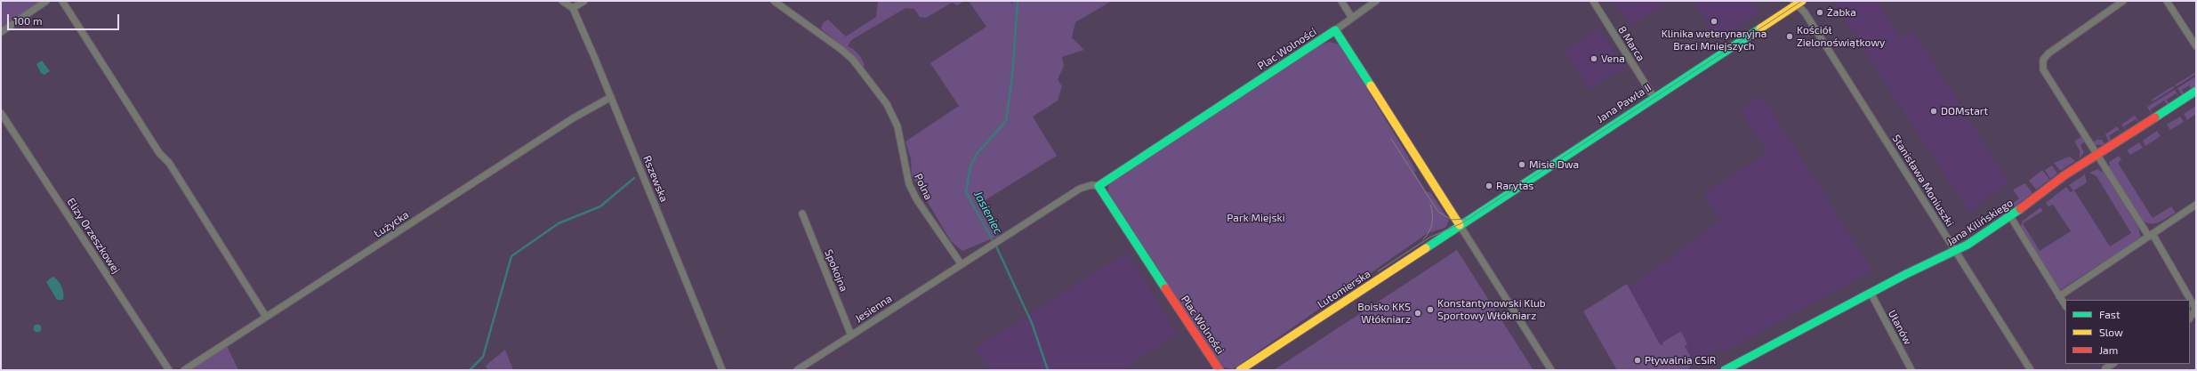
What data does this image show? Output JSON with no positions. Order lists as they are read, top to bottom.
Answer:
{
  "streets": {
    "street": [
      "8 Marca",
      "Plac Wolności",
      "Jana Pawła II",
      "Rszewska",
      "Stanisława Moniuszki",
      "Polna",
      "Jana Kilińskiego",
      "Łużycka",
      "Elizy Orzeszkowej",
      "Spokojna",
      "Lutomierska",
      "Jesienna",
      "Ułanów"
    ]
  },
  "crossings": [
    ["8 Marca", "Jana Pawła II"],
    ["Jana Pawła II", "Stanisława Moniuszki"],
    ["Jana Pawła II", "Lutomierska"],
    ["Rszewska", "Łużycka"],
    ["Stanisława Moniuszki", "Jana Kilińskiego"],
    ["Polna", "Jesienna"],
    ["Jana Kilińskiego", "Ułanów"],
    ["Spokojna", "Jesienna"]
  ],
  "water": ["Jasieniec"],
  "parks": ["Park Miejski"],
  "places": [
    "Żabka",
    "Klinika weterynaryjna Braci Mniejszych",
    "Kościół Zielonoświątkowy",
    "Vena",
    "DOMstart",
    "Misie Dwa",
    "Rarytas",
    "Konstantynowski Klub Sportowy Włókniarz",
    "Boisko KKS Włókniarz",
    "Pływalnia CSiR"
  ],
  "legend": ["Fast", "Slow", "Jam"],
  "scale_bar": "100 m"
}
